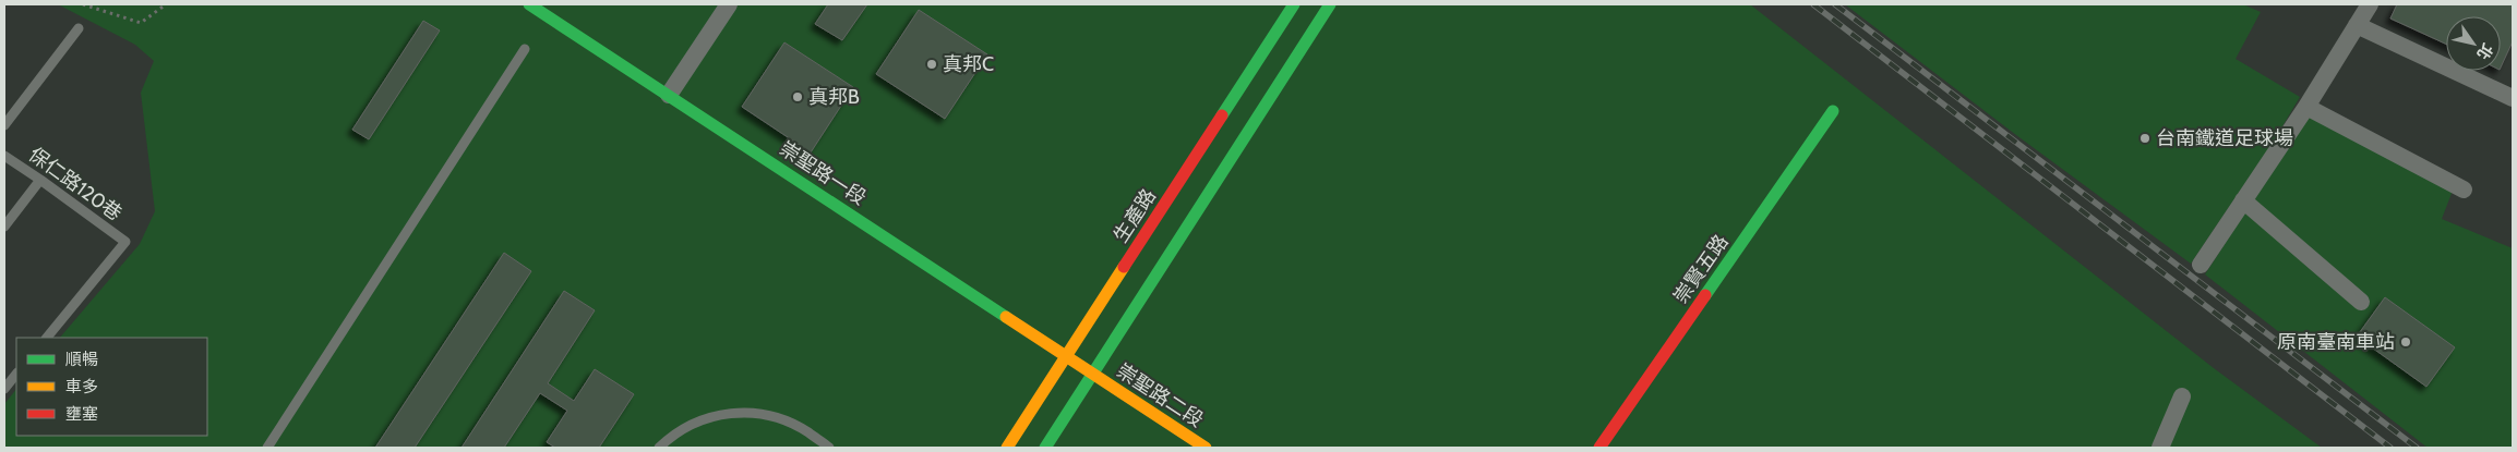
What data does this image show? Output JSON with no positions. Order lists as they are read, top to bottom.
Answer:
{
  "streets": {
    "street": [
      "崇聖路一段",
      "生產路",
      "崇賢五路",
      "崇聖路二段"
    ],
    "lane": ["保仁路120巷"]
  },
  "crossings": [
    ["崇聖路一段", "生產路"],
    ["崇聖路一段", "崇聖路二段"]
  ],
  "places": [
    "真邦C",
    "真邦B",
    "台南鐵道足球場",
    "原南臺南車站"
  ],
  "legend": ["順暢", "車多", "壅塞"],
  "north": "bottom right"
}
